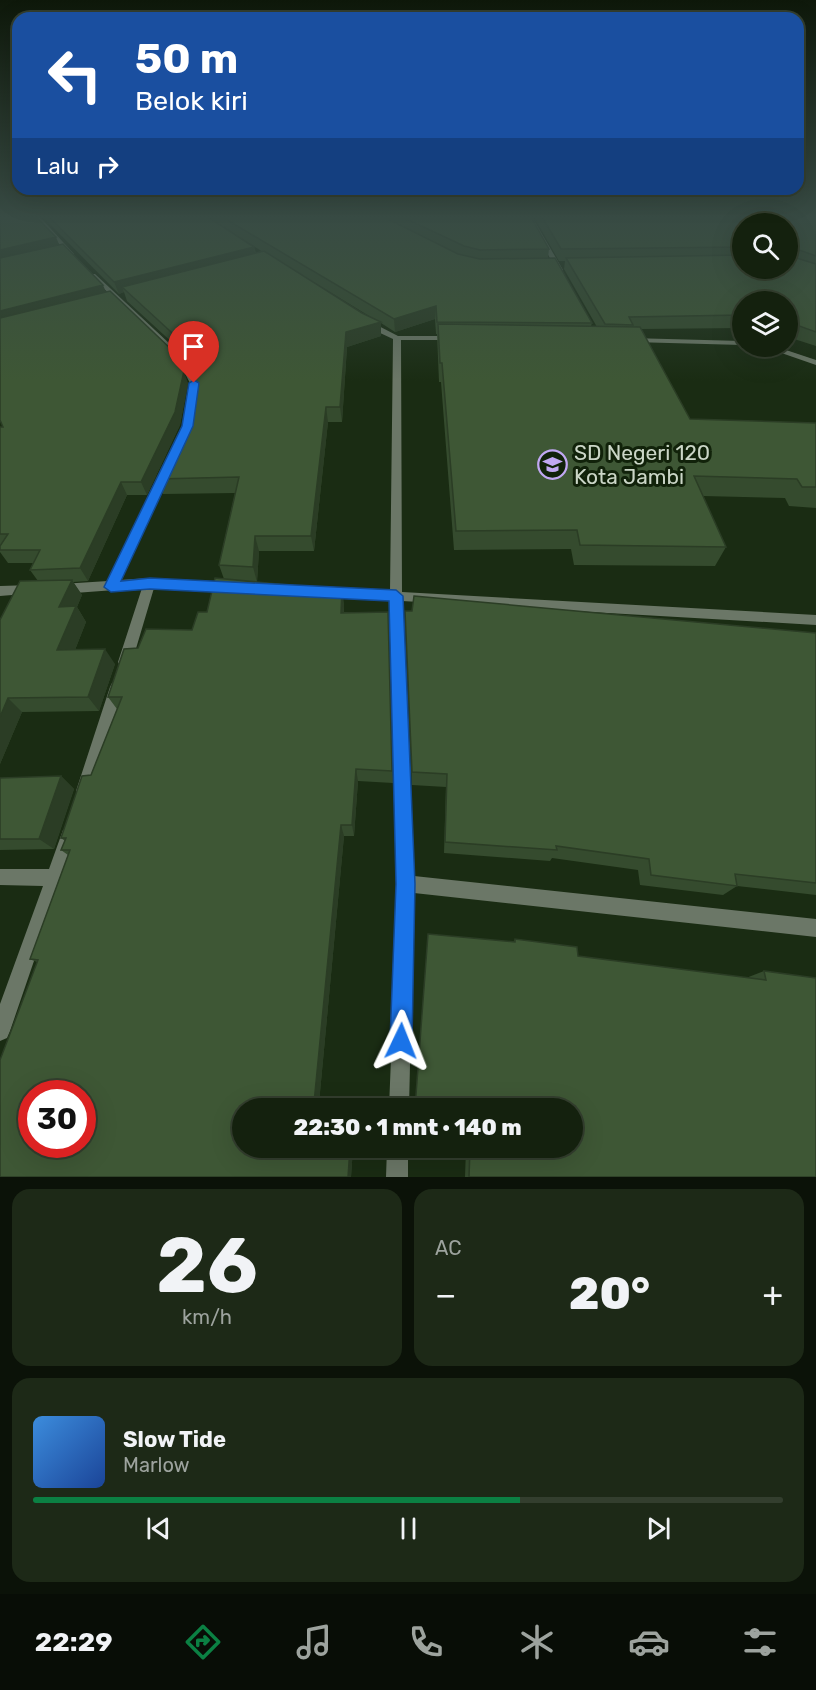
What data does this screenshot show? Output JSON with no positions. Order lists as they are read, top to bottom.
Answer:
{
  "places": {
    "school or university": ["SD Negeri 120 Kota Jambi"]
  },
  "page": {
    "turn": ["50 m", "Belok kiri"],
    "then": "Lalu",
    "limit": "30",
    "trip": "22:30 · 1 mnt · 140 m",
    "tile": [
      ["26", "km/h"],
      "AC"
    ],
    "heat": ["−", "20°", "+"],
    "song": ["Slow Tide", "Marlow"],
    "tabs": "22:29"
  }
}
